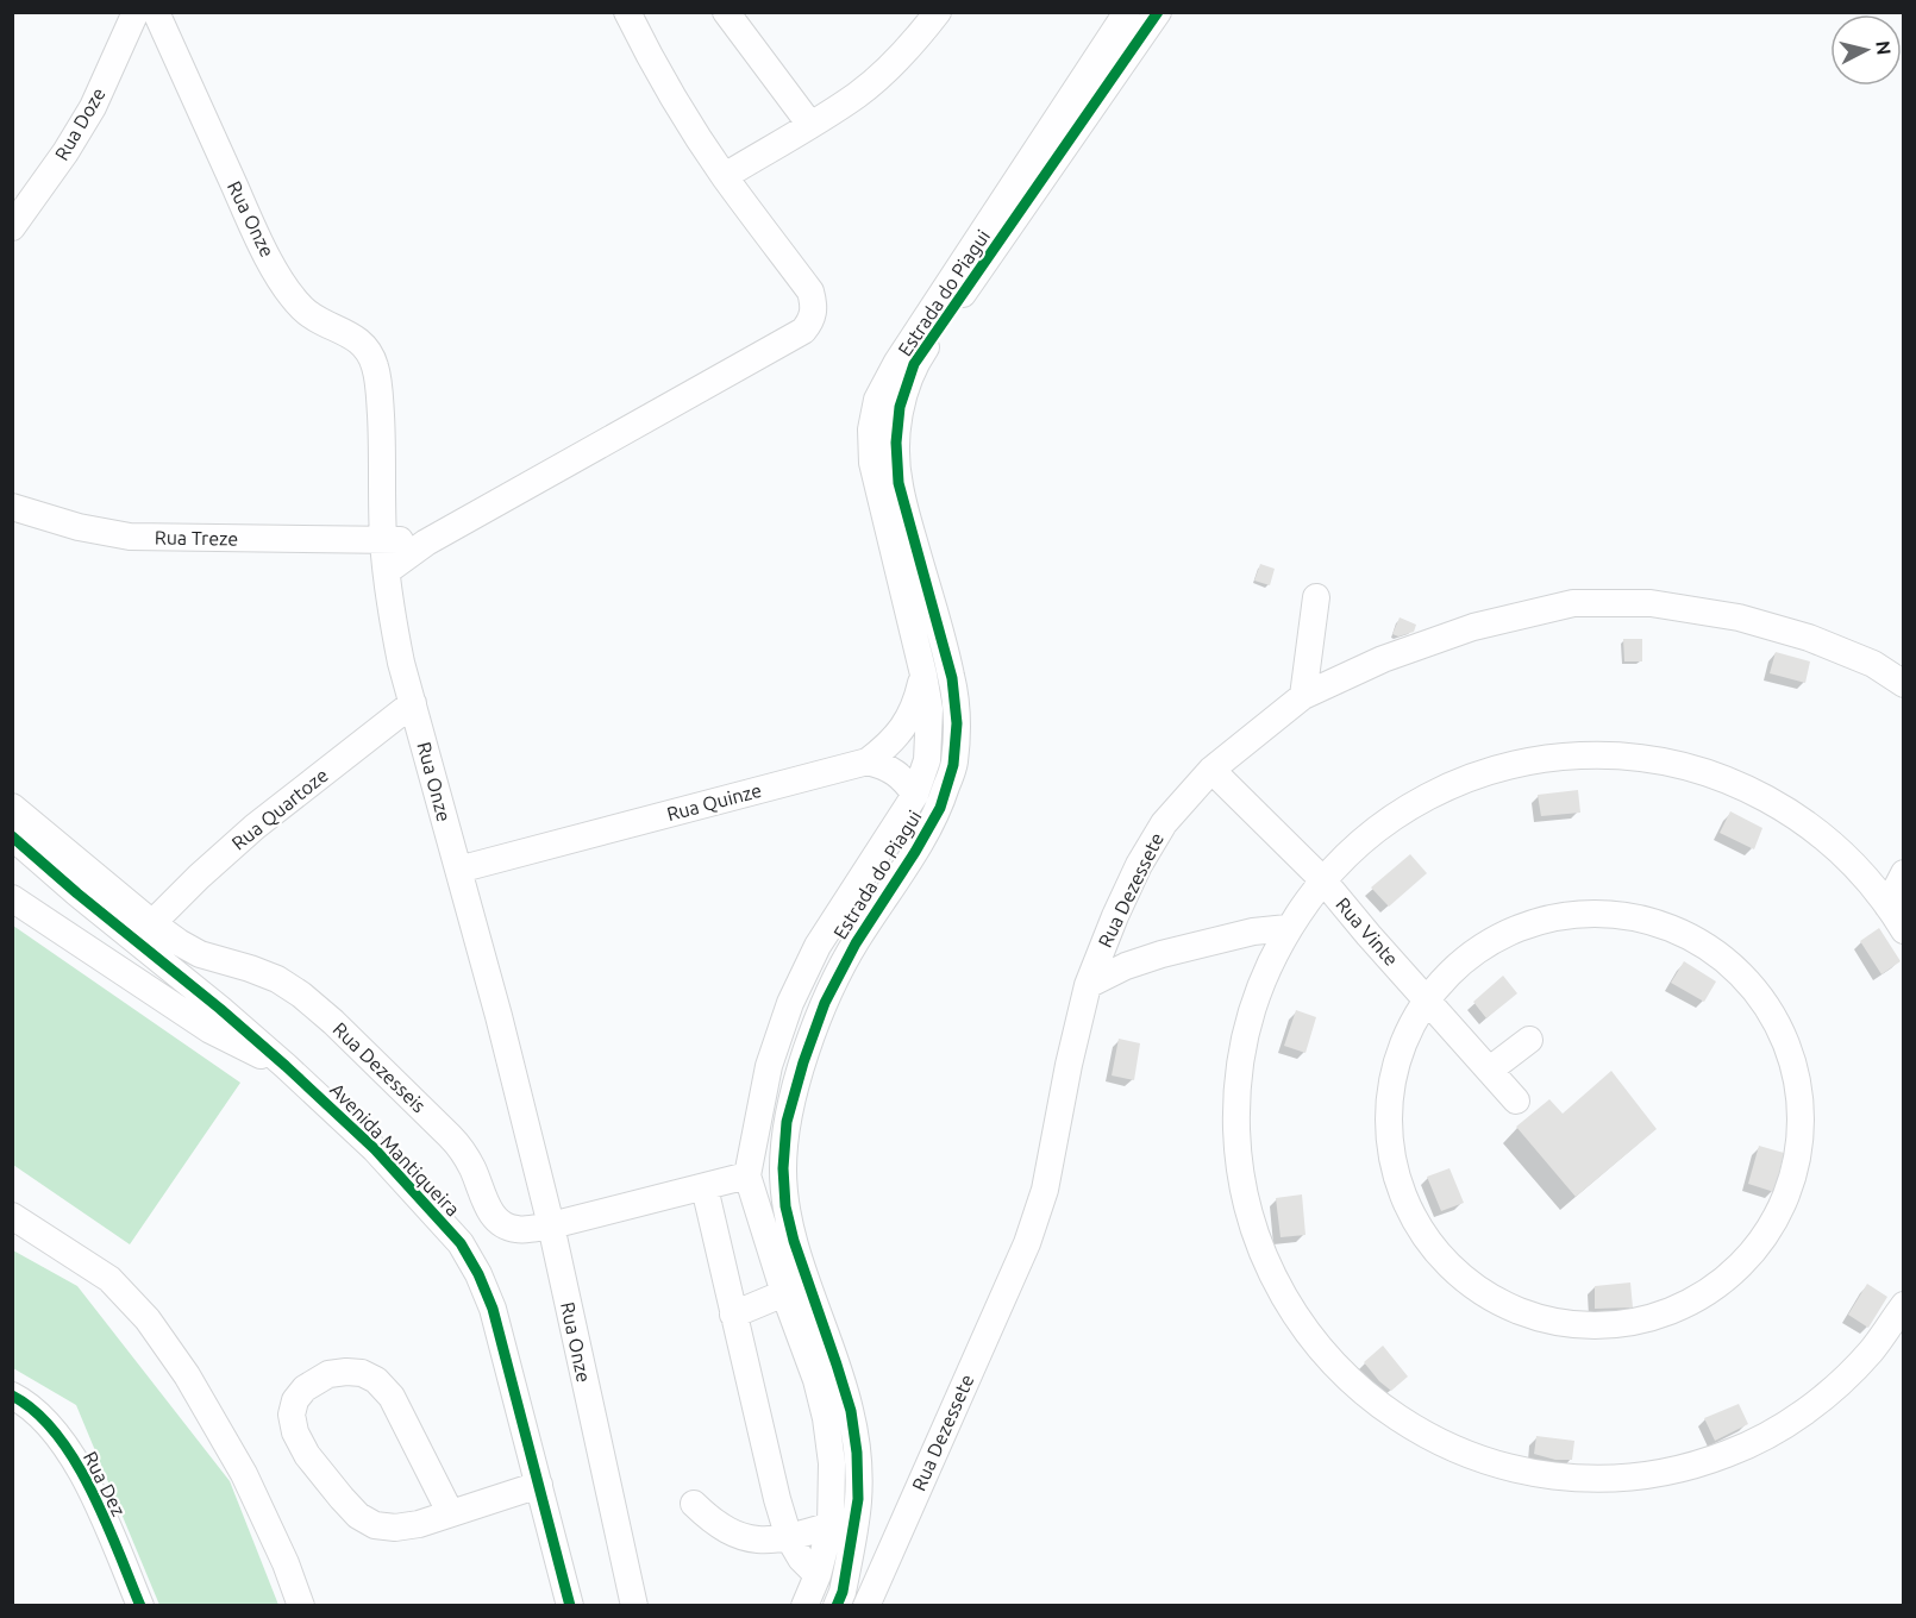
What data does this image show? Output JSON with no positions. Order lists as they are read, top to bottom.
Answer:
{
  "streets": {
    "street": [
      "Rua Doze",
      "Rua Onze",
      "Estrada do Piagui",
      "Rua Treze",
      "Rua Quinze",
      "Rua Quartoze",
      "Rua Dezessete",
      "Rua Vinte",
      "Rua Dezesseis",
      "Avenida Mantiqueira",
      "Rua Dez"
    ]
  },
  "crossings": [
    ["Rua Onze", "Rua Treze"],
    ["Rua Onze", "Rua Quinze"],
    ["Rua Onze", "Rua Quartoze"],
    ["Rua Onze", "Rua Dezesseis"],
    ["Rua Quartoze", "Rua Dezesseis"],
    ["Rua Dezessete", "Rua Vinte"]
  ],
  "north": "right"
}
